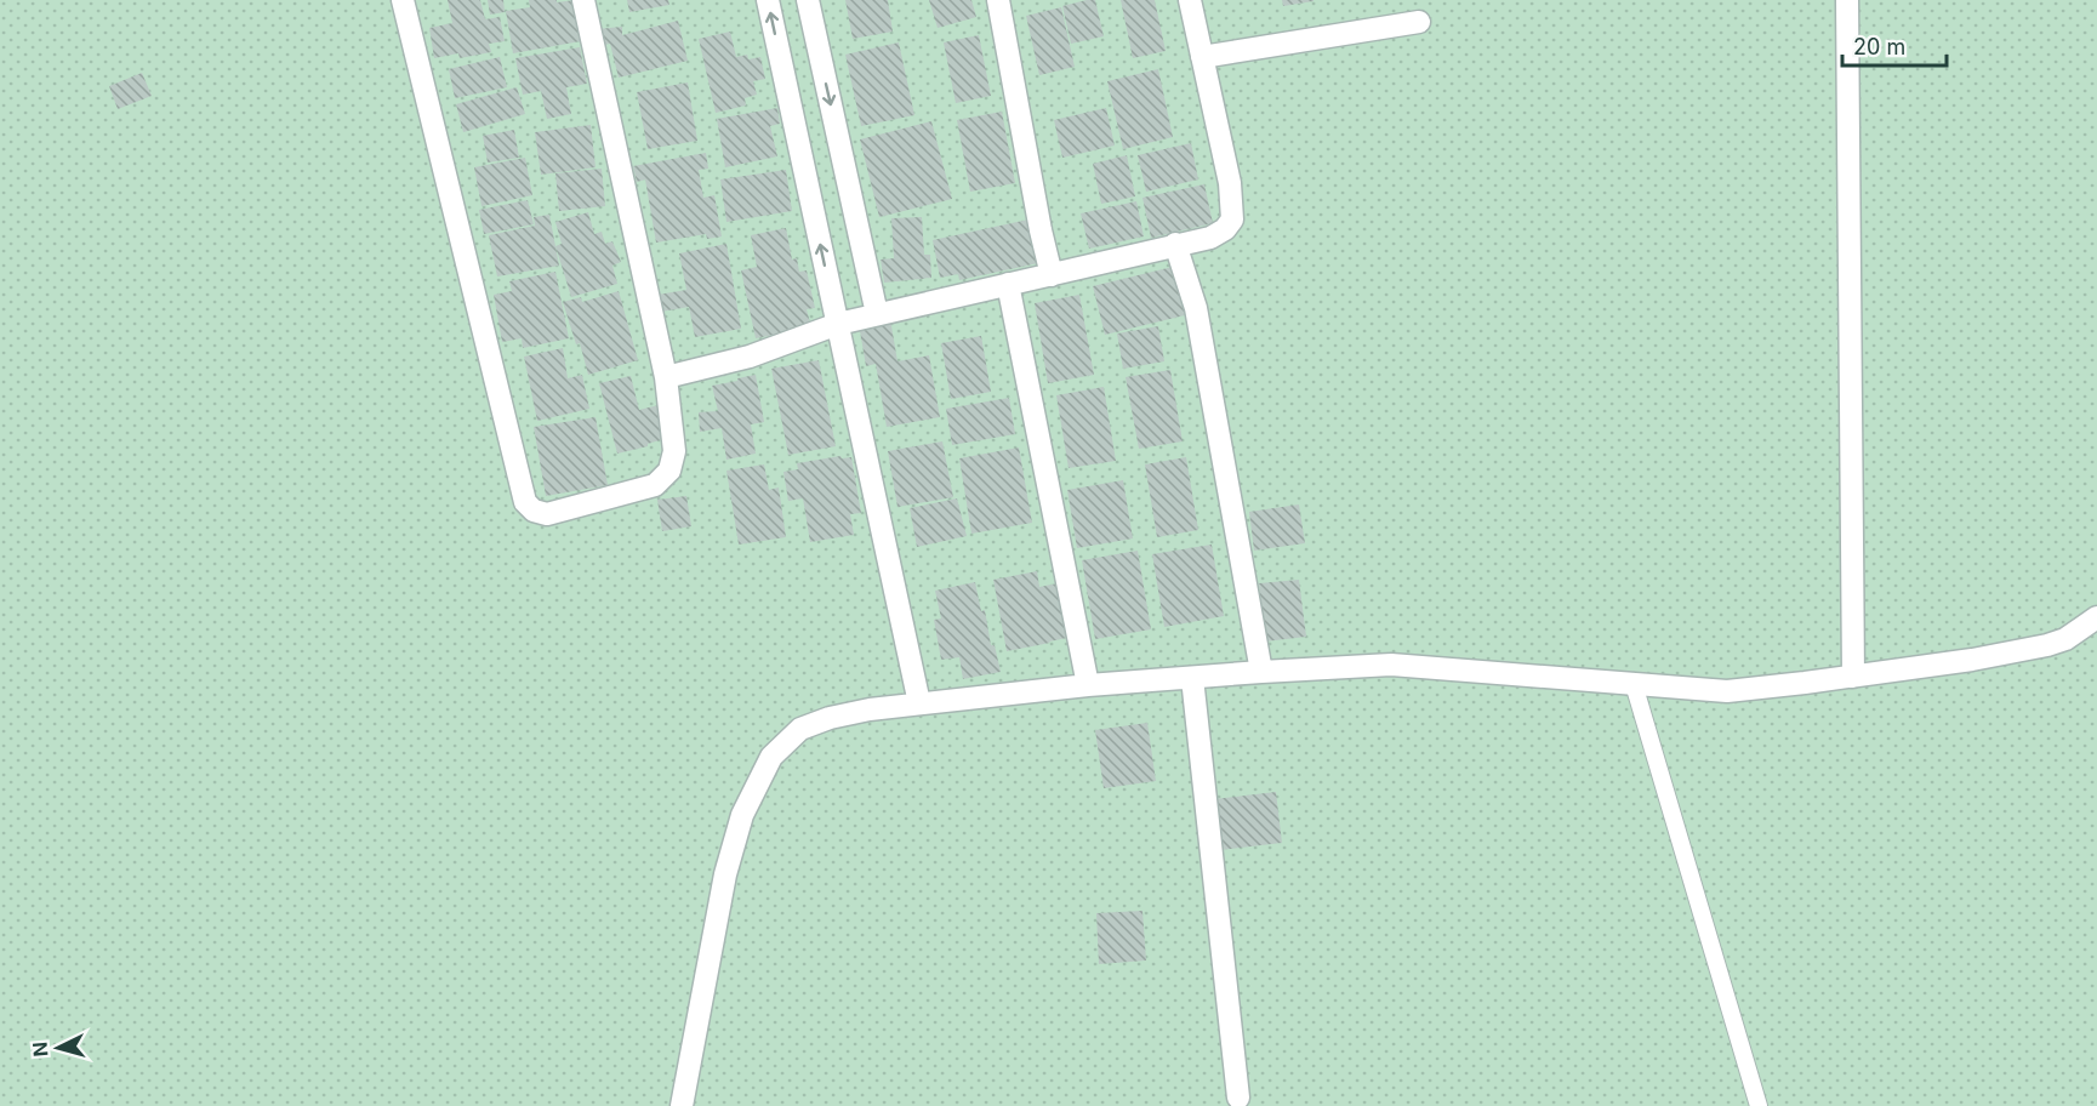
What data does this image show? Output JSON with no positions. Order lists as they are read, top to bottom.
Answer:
{
  "scale_bar": "20 m",
  "north": "left"
}
